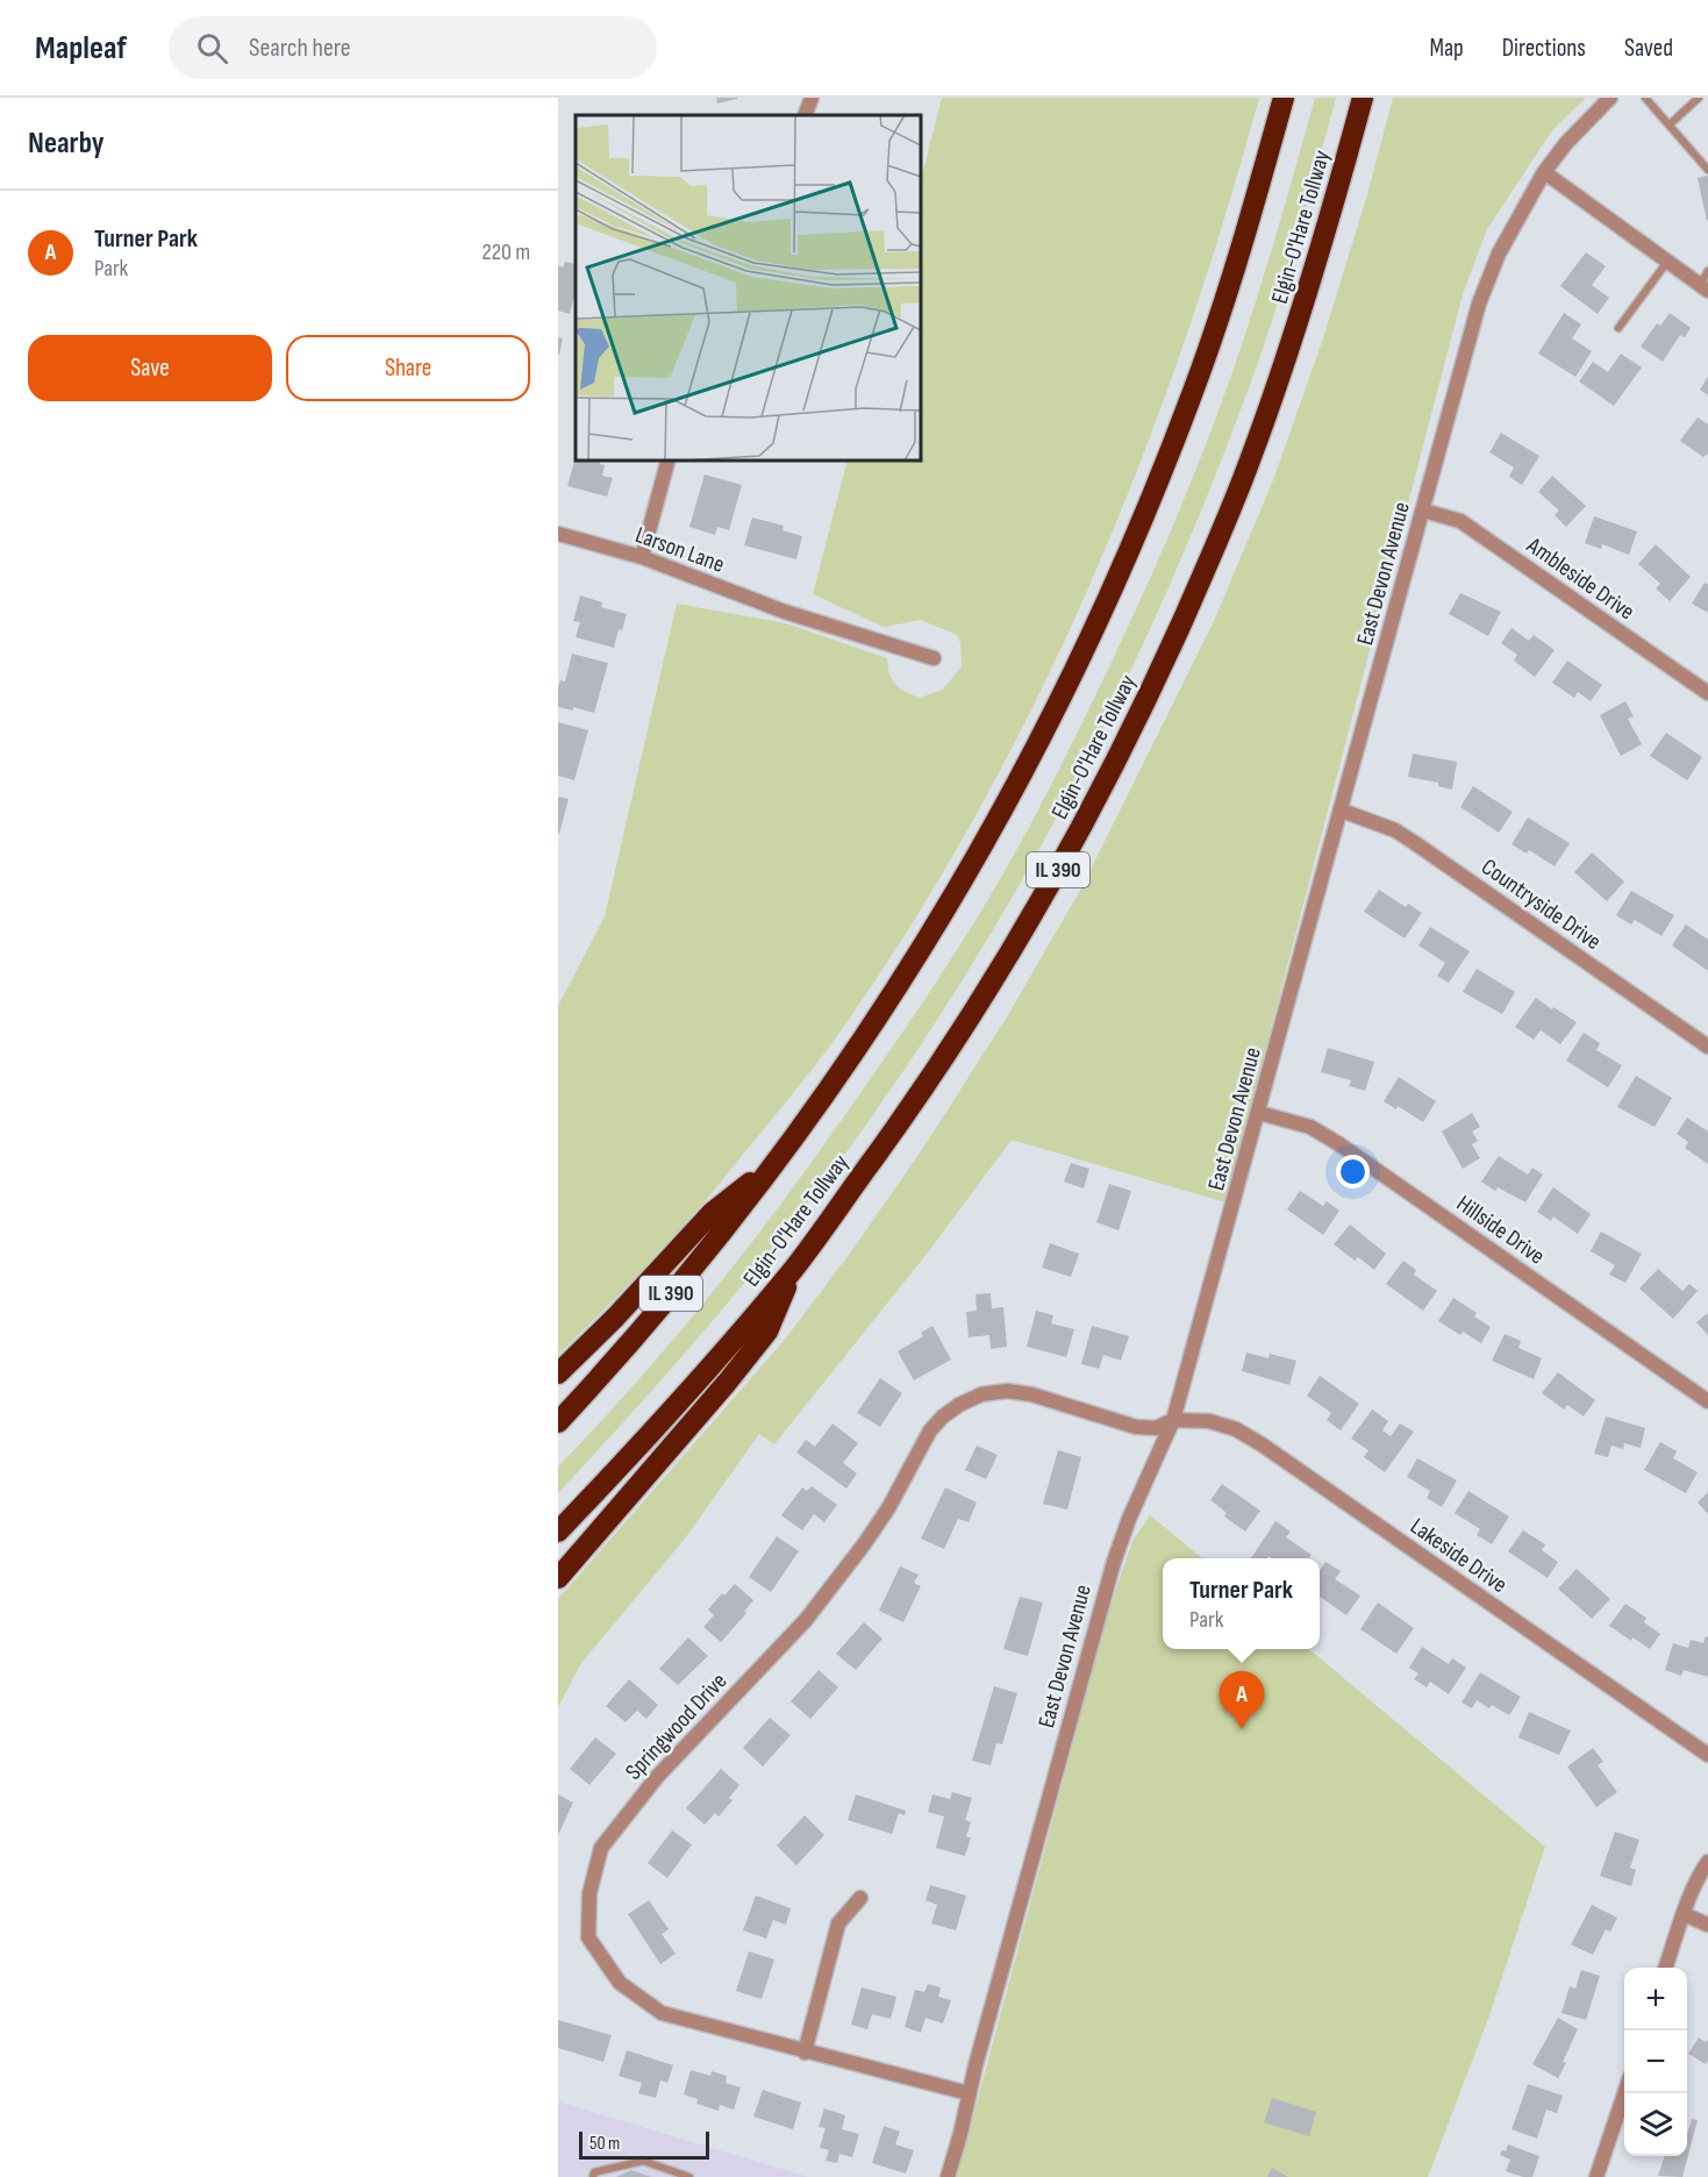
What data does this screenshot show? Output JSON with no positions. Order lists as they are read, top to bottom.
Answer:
{
  "streets": {
    "highway": ["Elgin-O'Hare Tollway", "IL 390"],
    "street": [
      "Larson Lane",
      "East Devon Avenue",
      "Ambleside Drive",
      "Countryside Drive",
      "Hillside Drive",
      "Lakeside Drive",
      "Springwood Drive"
    ]
  },
  "crossings": [
    ["East Devon Avenue", "Ambleside Drive"],
    ["East Devon Avenue", "Countryside Drive"],
    ["East Devon Avenue", "Hillside Drive"],
    ["East Devon Avenue", "Lakeside Drive"],
    ["East Devon Avenue", "Springwood Drive"],
    ["Lakeside Drive", "Springwood Drive"]
  ],
  "scale_bar": "50 m",
  "page": {
    "header": "Mapleaf",
    "search": "Search here",
    "nav": ["Map", "Directions", "Saved"],
    "heading": "Nearby",
    "list": [
      {
        "mark": "A",
        "name": "Turner Park",
        "note": "Park",
        "value": "220 m"
      }
    ],
    "buttons": ["Save", "Share"],
    "popup": ["Turner Park", "Park"],
    "pins": "A",
    "map_buttons": ["+", "−"],
    "scale": "50 m"
  }
}
